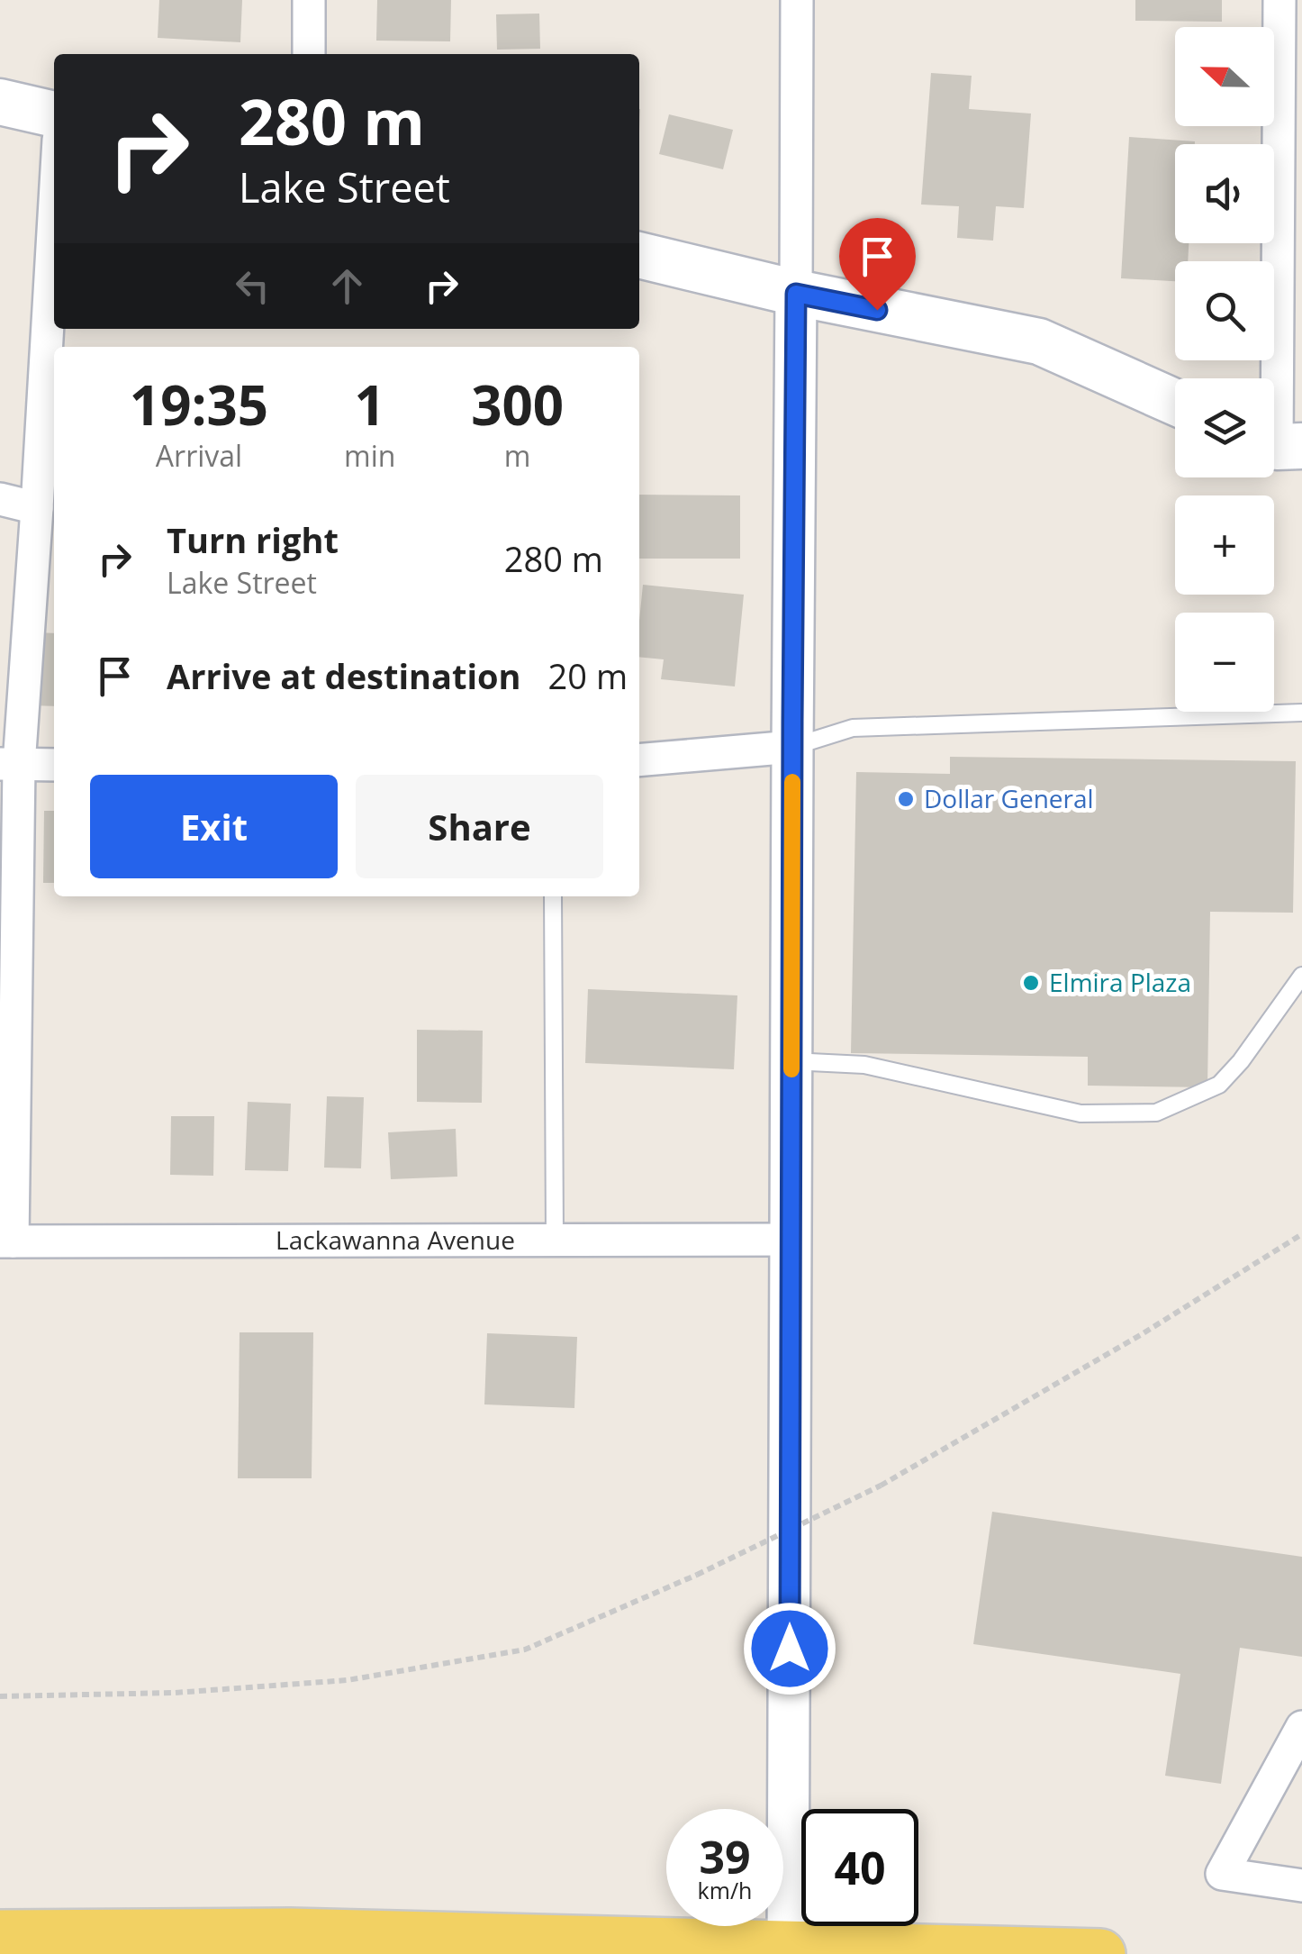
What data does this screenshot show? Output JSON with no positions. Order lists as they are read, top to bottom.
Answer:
{
  "streets": {
    "street": ["Lackawanna Avenue"]
  },
  "places": ["Dollar General", "Elmira Plaza"],
  "north": "left",
  "page": {
    "map_buttons": ["+", "−"],
    "turn": ["280 m", "Lake Street"],
    "eta": [
      "19:35",
      "Arrival",
      "1",
      "min",
      "300",
      "m"
    ],
    "list": [
      {
        "name": "Turn right",
        "note": "Lake Street",
        "value": "280 m"
      },
      {
        "name": "Arrive at destination",
        "value": "20 m"
      }
    ],
    "buttons": ["Exit", "Share"],
    "speed": "39 km/h",
    "limit": "40"
  }
}
